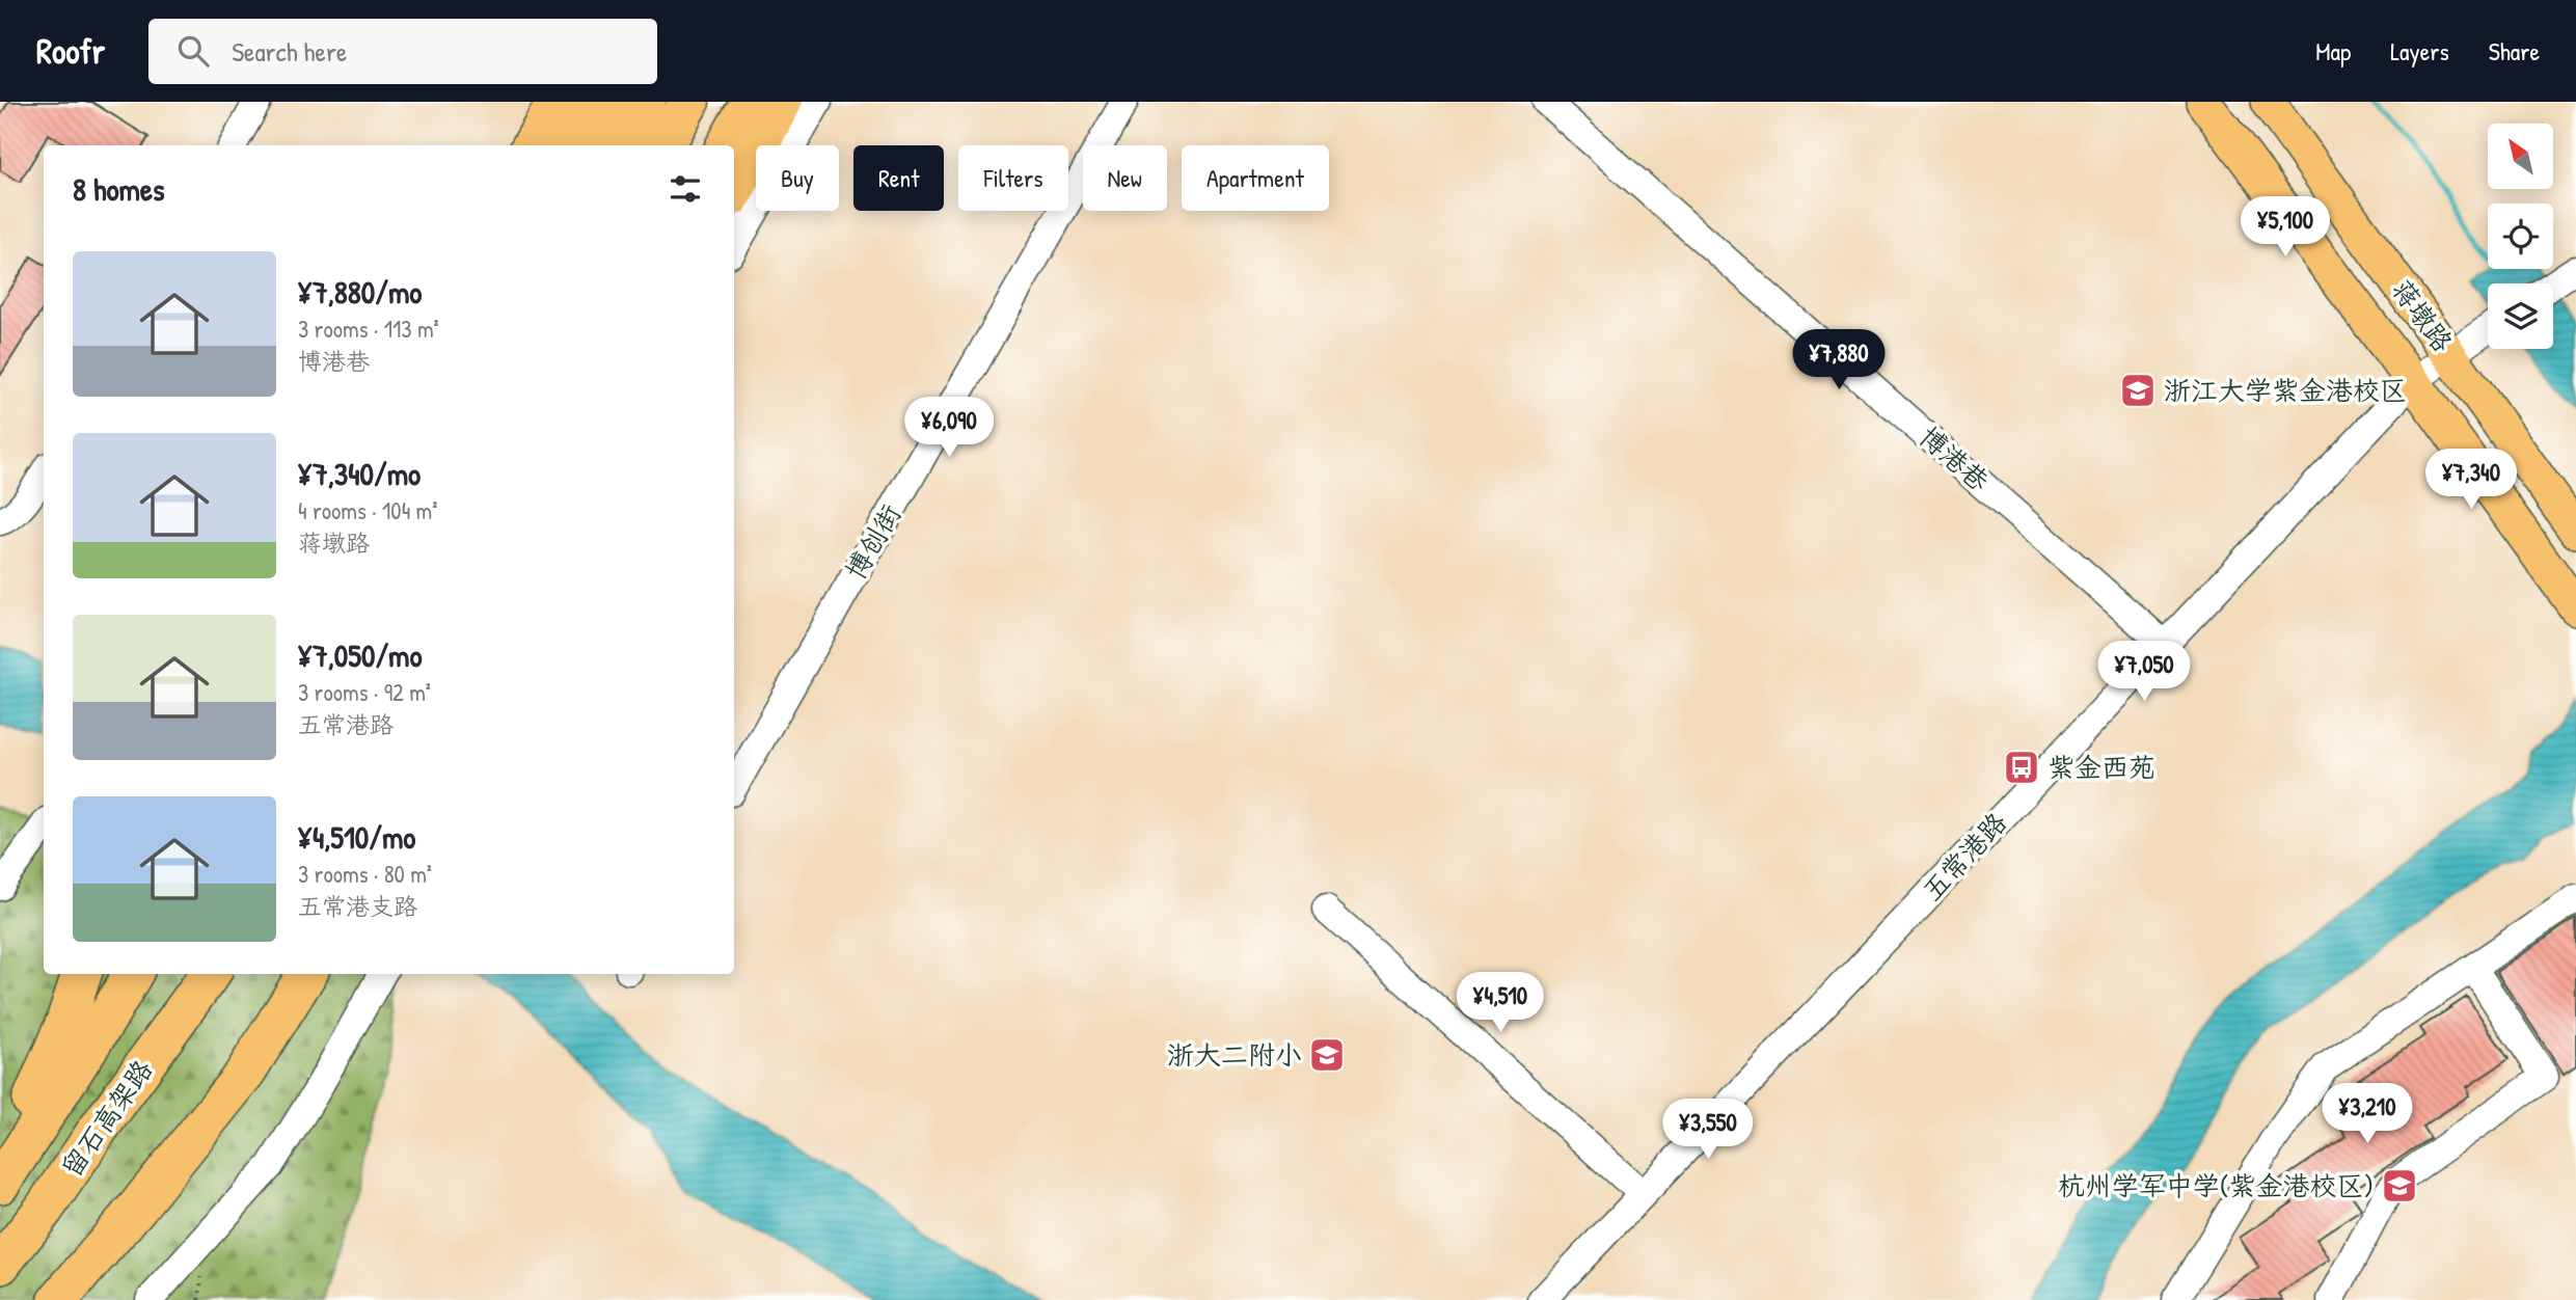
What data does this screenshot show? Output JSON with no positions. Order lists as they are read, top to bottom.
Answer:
{
  "streets": {
    "highway": ["留石高架路"],
    "main road": ["蒋墩路"],
    "street": ["博港巷", "博创街", "五常港路"]
  },
  "crossings": [
    ["蒋墩路", "五常港路"],
    ["博港巷", "五常港路"]
  ],
  "places": {
    "school or university": ["浙江大学紫金港校区", "浙大二附小", "杭州学军中学(紫金港校区)"],
    "bus stop": ["紫金西苑"]
  },
  "north": "top left",
  "page": {
    "header": "Roofr",
    "search": "Search here",
    "nav": ["Map", "Layers", "Share"],
    "chip": [
      "Buy",
      "Rent",
      "Filters",
      "New",
      "Apartment"
    ],
    "heading": "8 homes",
    "price": [
      "¥5,100",
      "¥7,880",
      "¥6,090",
      "¥7,340",
      "¥7,050",
      "¥4,510",
      "¥3,210",
      "¥3,550"
    ],
    "list": [
      {
        "name": "¥7,880/mo",
        "note": "3 rooms · 113 m² · 博港巷"
      },
      {
        "name": "¥7,340/mo",
        "note": "4 rooms · 104 m² · 蒋墩路"
      },
      {
        "name": "¥7,050/mo",
        "note": "3 rooms · 92 m² · 五常港路"
      },
      {
        "name": "¥4,510/mo",
        "note": "3 rooms · 80 m² · 五常港支路"
      }
    ]
  }
}
